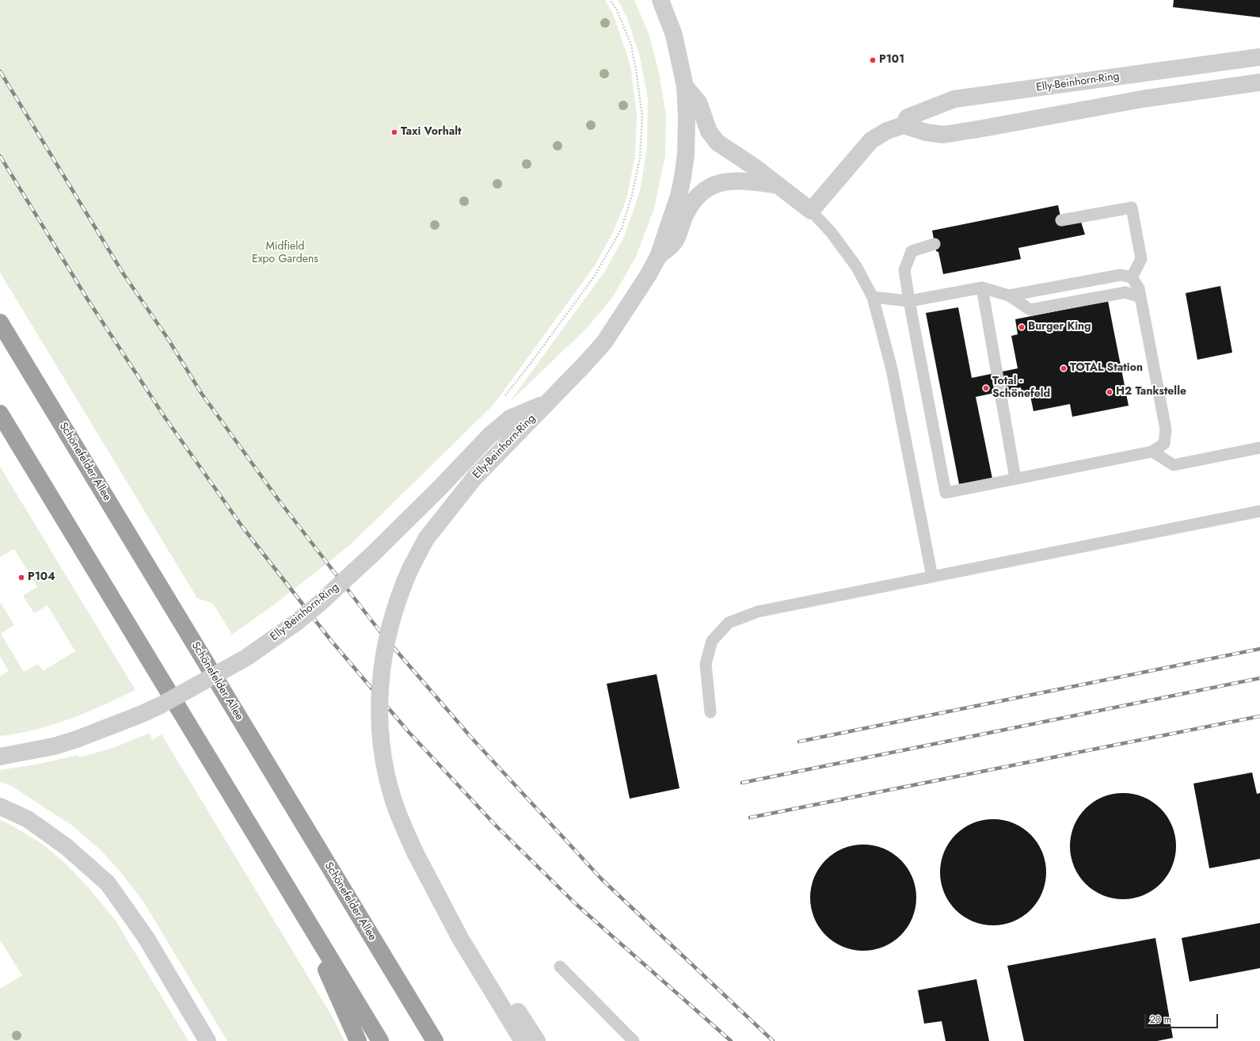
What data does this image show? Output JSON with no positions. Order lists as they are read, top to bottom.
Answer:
{
  "streets": {
    "highway": ["Schönefelder Allee"],
    "street": ["Elly-Beinhorn-Ring"]
  },
  "parks": ["Midfield Expo Gardens"],
  "places": [
    "P101",
    "Taxi Vorhalt",
    "Burger King",
    "TOTAL Station",
    "Total - Schönefeld",
    "H2 Tankstelle",
    "P104"
  ],
  "scale_bar": "20 m"
}
